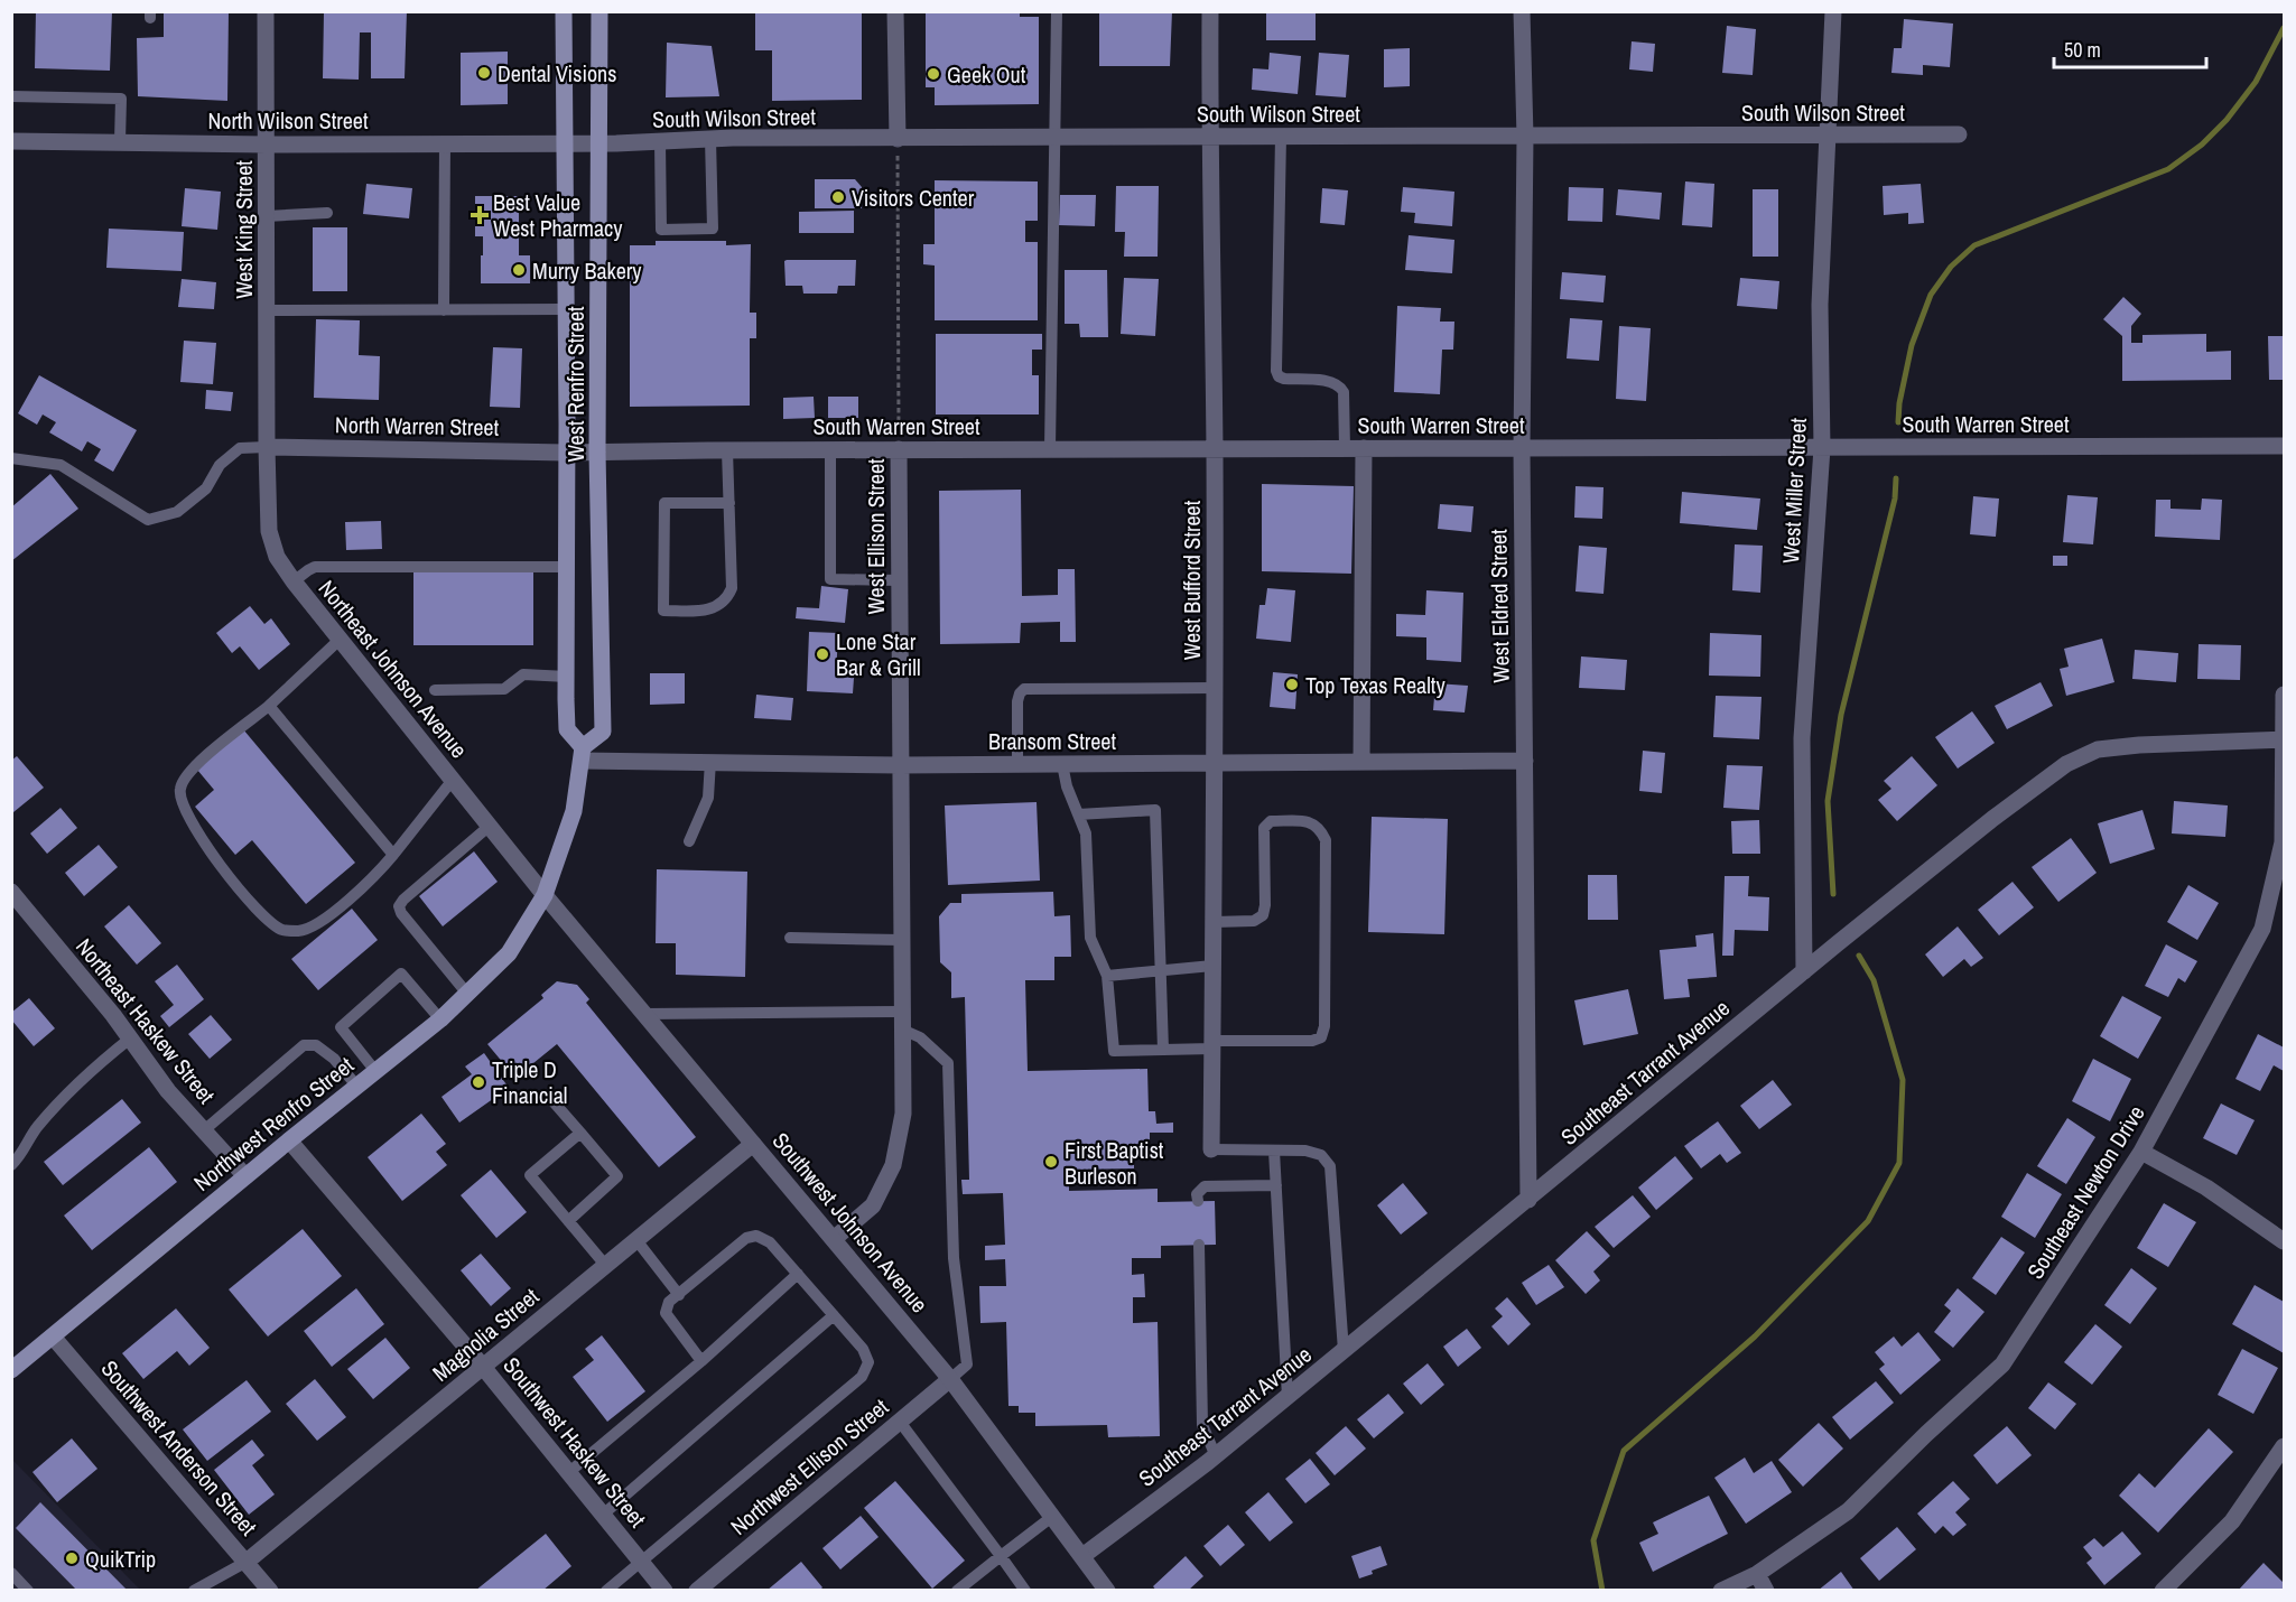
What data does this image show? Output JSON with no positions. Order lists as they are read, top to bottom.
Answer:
{
  "streets": {
    "main road": ["West Renfro Street", "Northwest Renfro Street"],
    "street": [
      "South Wilson Street",
      "North Wilson Street",
      "West King Street",
      "South Warren Street",
      "North Warren Street",
      "West Miller Street",
      "West Ellison Street",
      "West Bufford Street",
      "West Eldred Street",
      "Northeast Johnson Avenue",
      "Bransom Street",
      "Northeast Haskew Street",
      "Southeast Tarrant Avenue",
      "Southeast Newton Drive",
      "Southwest Johnson Avenue",
      "Magnolia Street",
      "Southwest Haskew Street",
      "Southwest Anderson Street",
      "Northwest Ellison Street"
    ]
  },
  "crossings": [
    ["South Wilson Street", "North Wilson Street"],
    ["South Wilson Street", "West Renfro Street"],
    ["South Wilson Street", "West Miller Street"],
    ["South Wilson Street", "West Ellison Street"],
    ["South Wilson Street", "West Bufford Street"],
    ["South Wilson Street", "West Eldred Street"],
    ["North Wilson Street", "West King Street"],
    ["North Wilson Street", "West Renfro Street"],
    ["West King Street", "North Warren Street"],
    ["West King Street", "Northeast Johnson Avenue"],
    ["West Renfro Street", "South Warren Street"],
    ["West Renfro Street", "North Warren Street"],
    ["West Renfro Street", "Bransom Street"],
    ["South Warren Street", "North Warren Street"],
    ["South Warren Street", "West Miller Street"],
    ["South Warren Street", "West Ellison Street"],
    ["South Warren Street", "West Bufford Street"],
    ["South Warren Street", "West Eldred Street"],
    ["North Warren Street", "Northeast Johnson Avenue"],
    ["West Miller Street", "Southeast Tarrant Avenue"],
    ["West Ellison Street", "Bransom Street"],
    ["West Ellison Street", "Southwest Johnson Avenue"],
    ["West Bufford Street", "Bransom Street"],
    ["West Eldred Street", "Bransom Street"],
    ["West Eldred Street", "Southeast Tarrant Avenue"],
    ["Northeast Johnson Avenue", "Northwest Renfro Street"],
    ["Northeast Johnson Avenue", "Southwest Johnson Avenue"],
    ["Northeast Haskew Street", "Northwest Renfro Street"],
    ["Southeast Tarrant Avenue", "Southeast Newton Drive"],
    ["Southeast Tarrant Avenue", "Southwest Johnson Avenue"],
    ["Northwest Renfro Street", "Southwest Johnson Avenue"],
    ["Northwest Renfro Street", "Southwest Haskew Street"],
    ["Northwest Renfro Street", "Southwest Anderson Street"],
    ["Southwest Johnson Avenue", "Magnolia Street"],
    ["Southwest Johnson Avenue", "Northwest Ellison Street"],
    ["Magnolia Street", "Southwest Haskew Street"],
    ["Magnolia Street", "Southwest Anderson Street"]
  ],
  "places": {
    "other": [
      "Dental Visions",
      "Geek Out",
      "Visitors Center",
      "Murry Bakery",
      "Lone Star Bar & Grill",
      "Top Texas Realty",
      "Triple D Financial",
      "First Baptist Burleson",
      "QuikTrip"
    ],
    "health": ["Best Value West Pharmacy"]
  },
  "scale_bar": "50 m"
}
